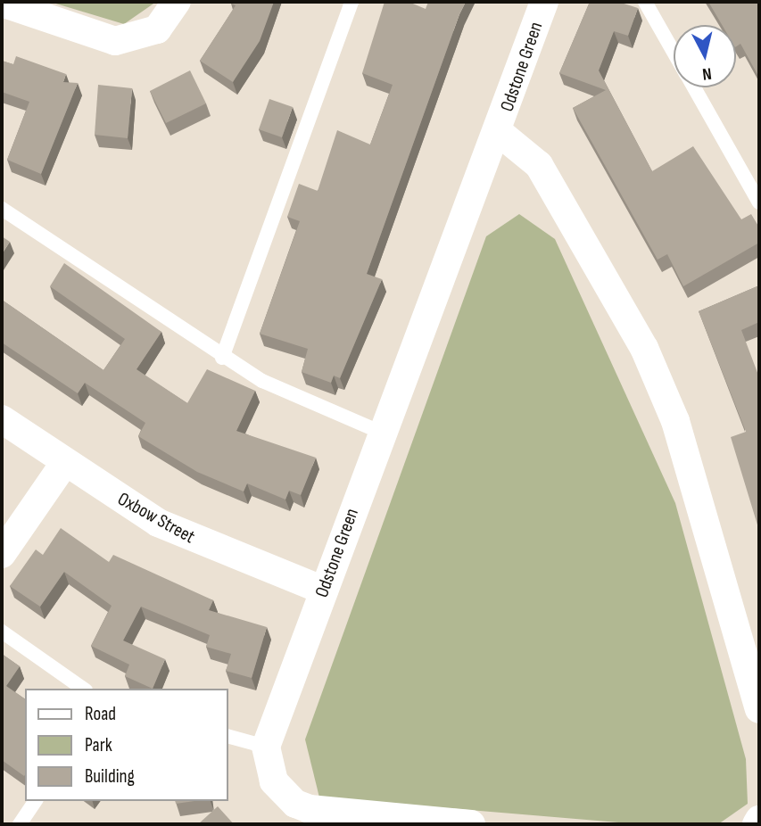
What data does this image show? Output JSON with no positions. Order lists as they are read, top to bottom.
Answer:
{
  "streets": {
    "street": ["Odstone Green", "Oxbow Street"]
  },
  "crossings": [
    ["Odstone Green", "Oxbow Street"]
  ],
  "legend": ["Road", "Park", "Building"],
  "north": "bottom"
}
